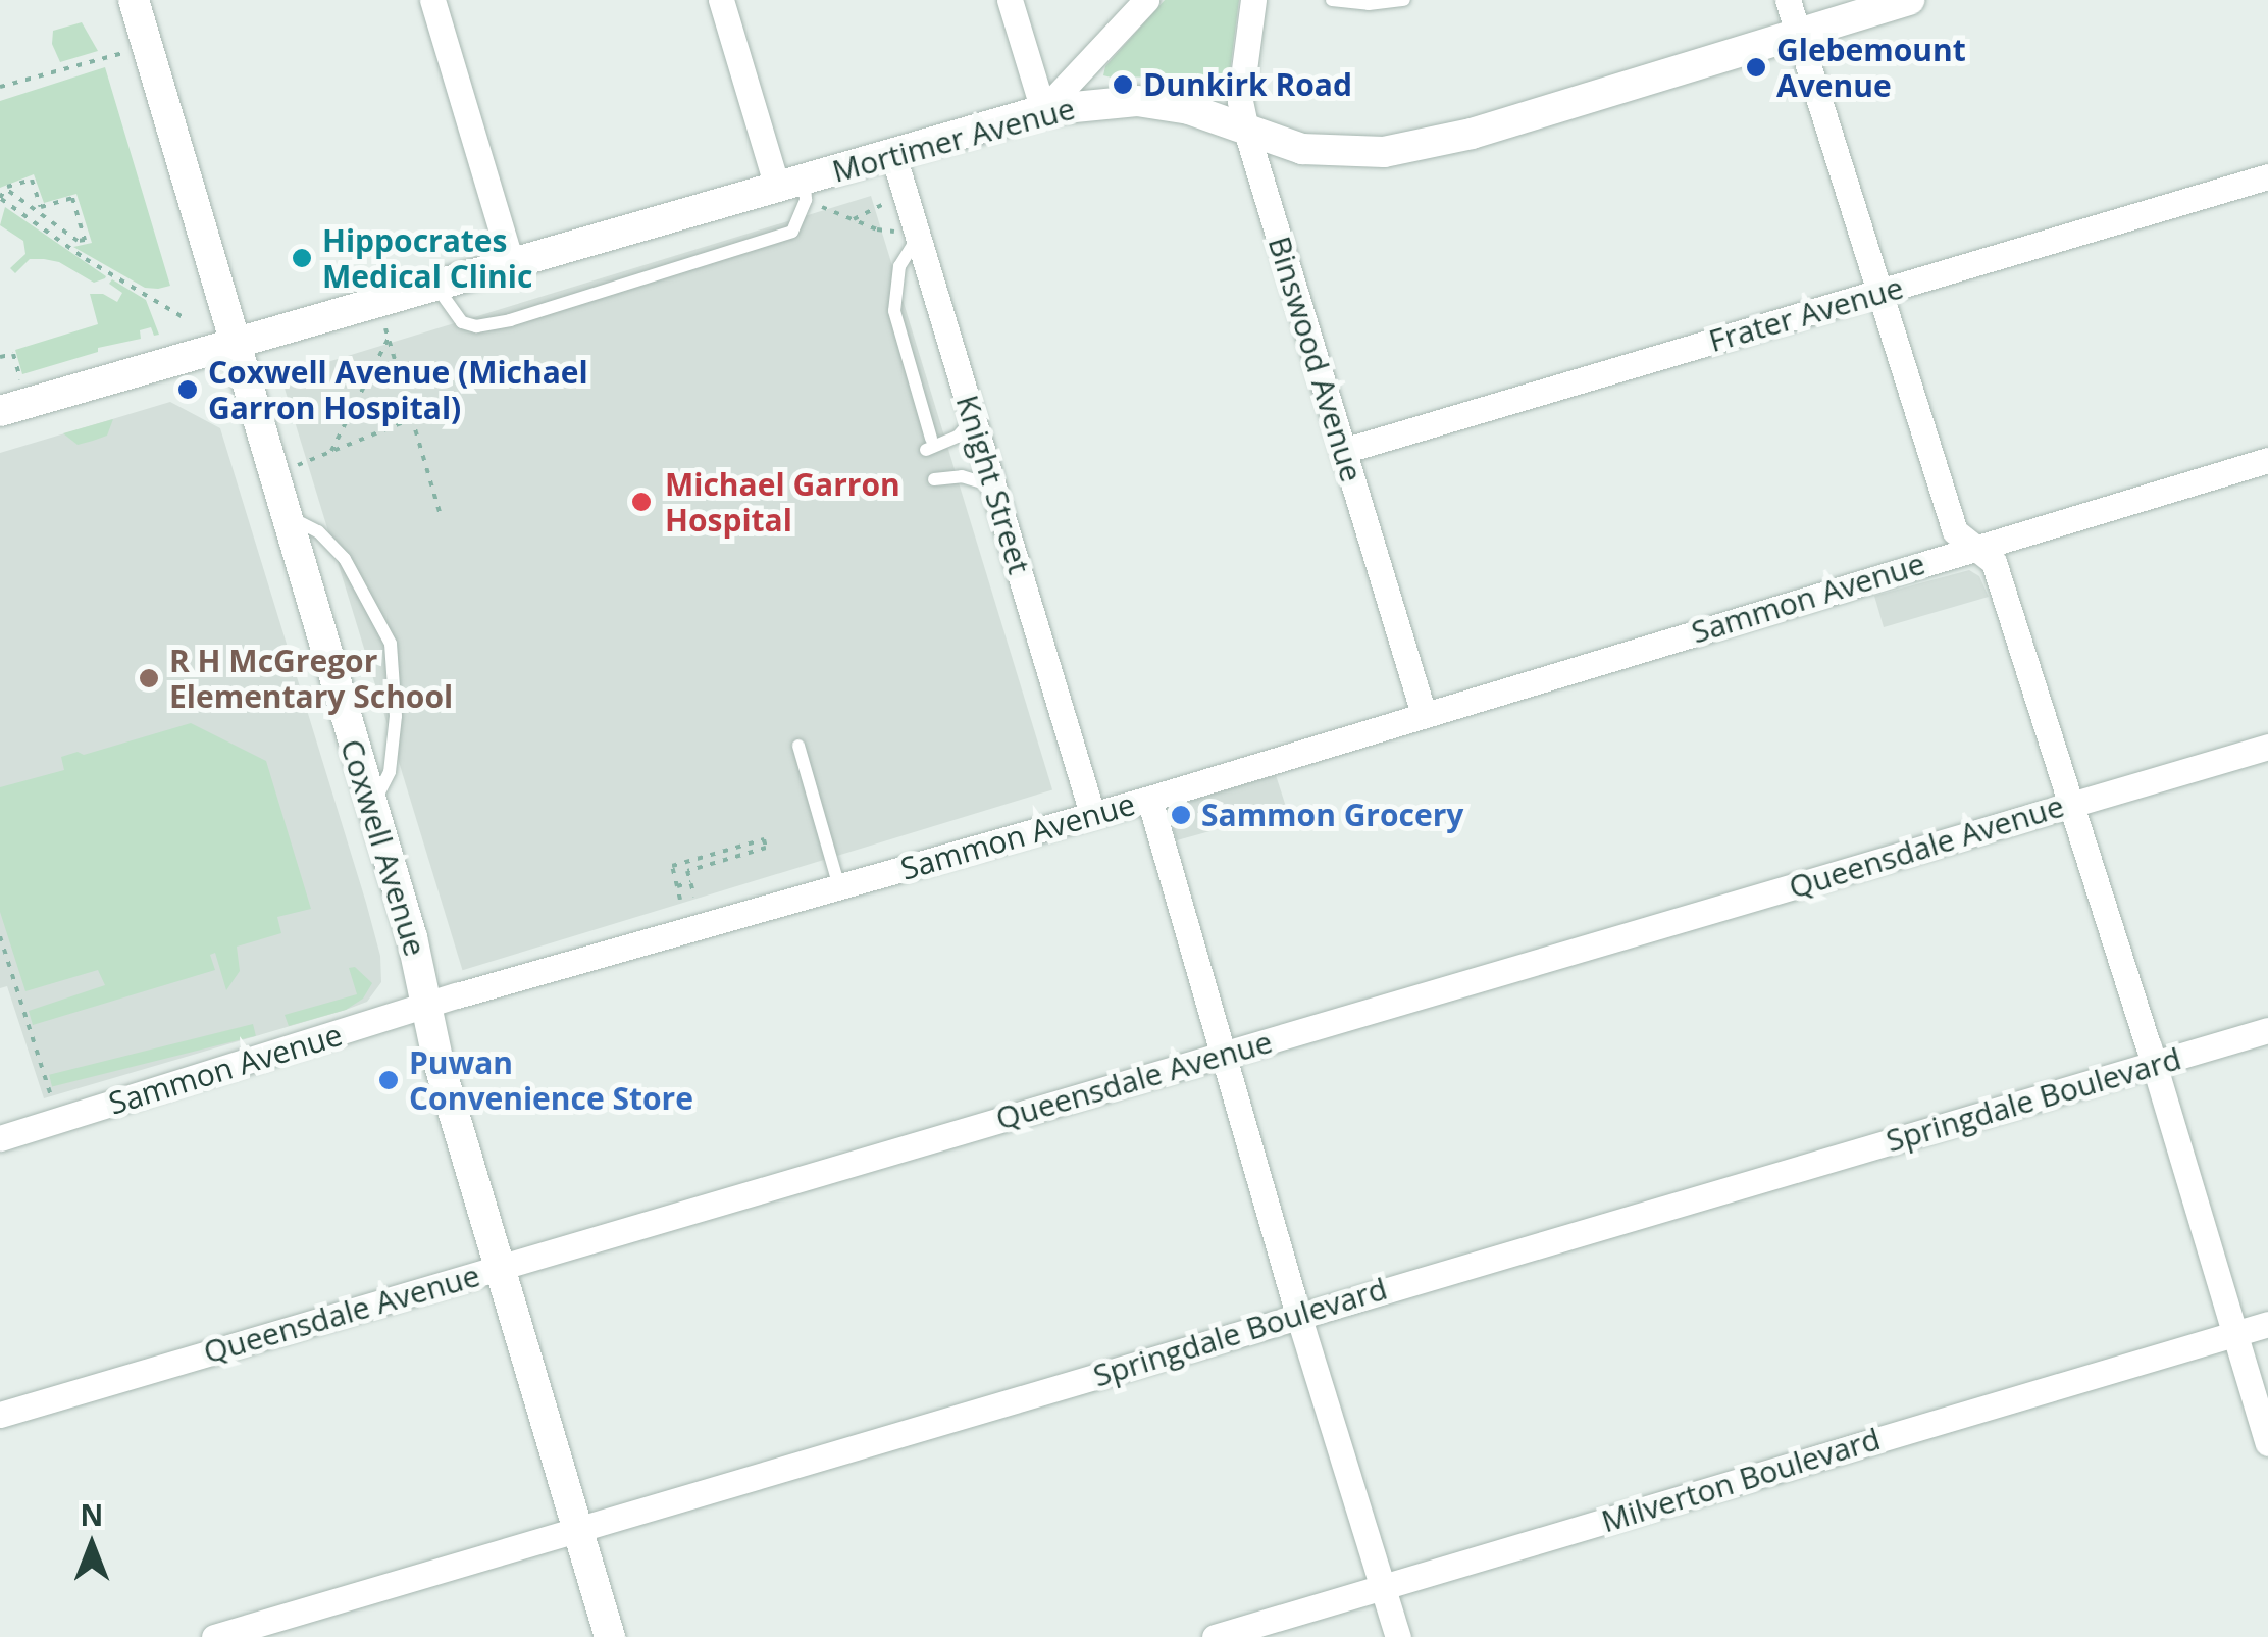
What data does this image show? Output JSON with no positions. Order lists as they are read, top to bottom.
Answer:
{
  "streets": {
    "street": [
      "Mortimer Avenue",
      "Frater Avenue",
      "Binswood Avenue",
      "Knight Street",
      "Sammon Avenue",
      "Queensdale Avenue",
      "Coxwell Avenue",
      "Springdale Boulevard",
      "Milverton Boulevard"
    ]
  },
  "crossings": [
    ["Mortimer Avenue", "Binswood Avenue"],
    ["Mortimer Avenue", "Knight Street"],
    ["Mortimer Avenue", "Coxwell Avenue"],
    ["Frater Avenue", "Binswood Avenue"],
    ["Binswood Avenue", "Sammon Avenue"],
    ["Knight Street", "Sammon Avenue"],
    ["Sammon Avenue", "Coxwell Avenue"],
    ["Queensdale Avenue", "Coxwell Avenue"],
    ["Coxwell Avenue", "Springdale Boulevard"]
  ],
  "places": [
    "Glebemount Avenue",
    "Dunkirk Road",
    "Hippocrates Medical Clinic",
    "Coxwell Avenue (Michael Garron Hospital)",
    "Michael Garron Hospital",
    "R H McGregor Elementary School",
    "Sammon Grocery",
    "Puwan Convenience Store"
  ],
  "north": "top"
}
